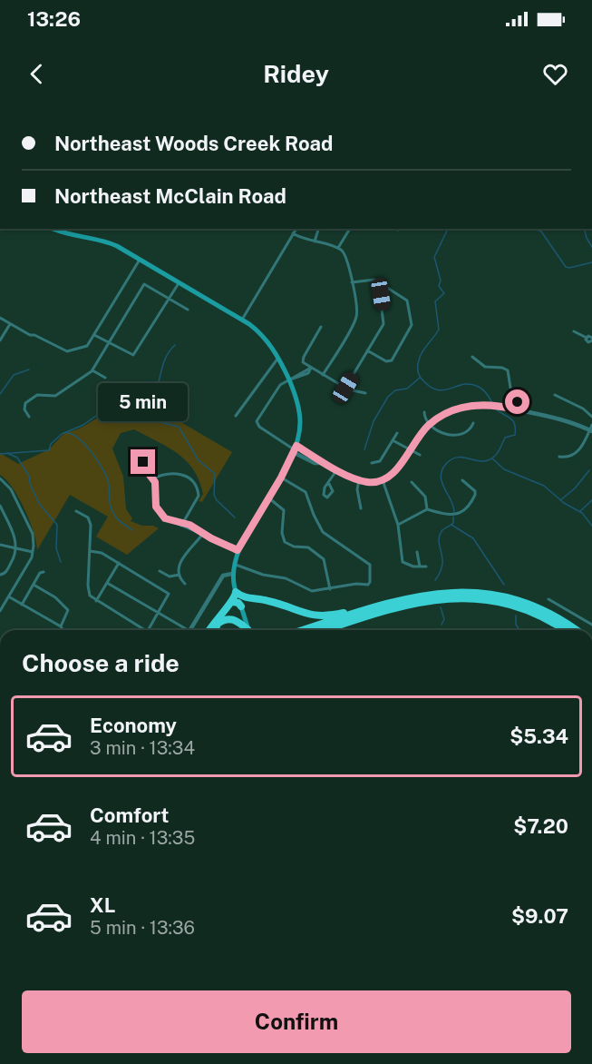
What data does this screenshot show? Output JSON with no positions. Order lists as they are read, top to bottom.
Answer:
{
  "page": {
    "status": "13:26",
    "header": "Ridey",
    "banner": ["Northeast Woods Creek Road", "Northeast McClain Road"],
    "bubble": "5 min",
    "heading": "Choose a ride",
    "list": [
      {
        "name": "Economy",
        "note": "3 min · 13:34",
        "value": "$5.34"
      },
      {
        "name": "Comfort",
        "note": "4 min · 13:35",
        "value": "$7.20"
      },
      {
        "name": "XL",
        "note": "5 min · 13:36",
        "value": "$9.07"
      }
    ],
    "buttons": "Confirm"
  }
}
